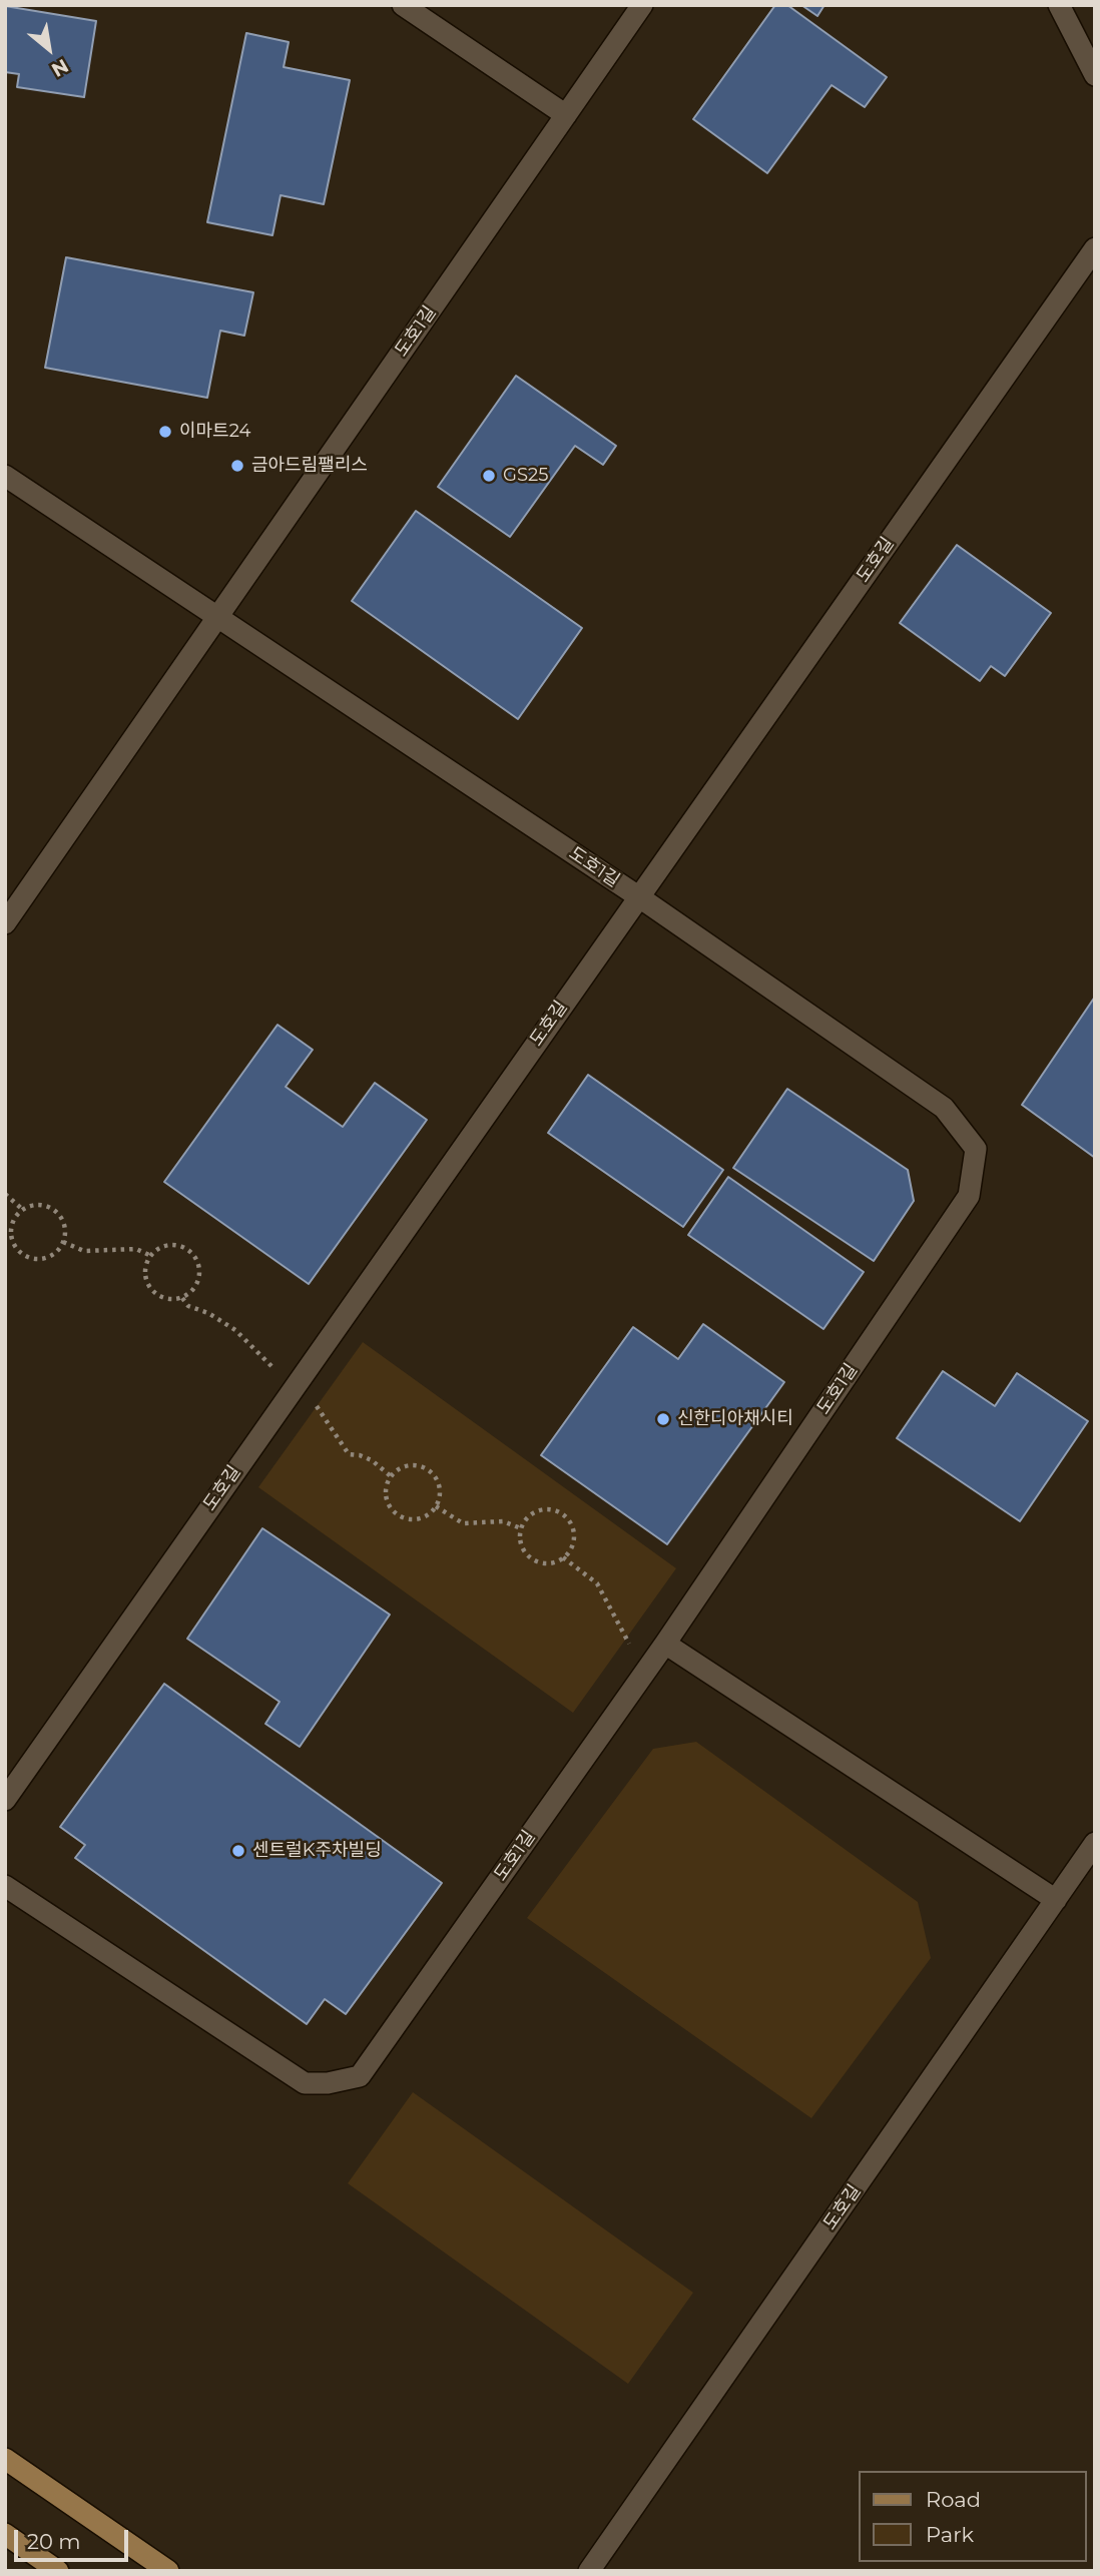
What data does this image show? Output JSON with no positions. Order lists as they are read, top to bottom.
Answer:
{
  "streets": {
    "street": ["도호1길", "도호길"]
  },
  "crossings": [
    ["도호1길", "도호길"]
  ],
  "places": [
    "이마트24",
    "금아드림팰리스",
    "GS25",
    "신한디아채시티",
    "센트럴K주차빌딩"
  ],
  "legend": ["Road", "Park"],
  "scale_bar": "20 m",
  "north": "bottom right"
}
